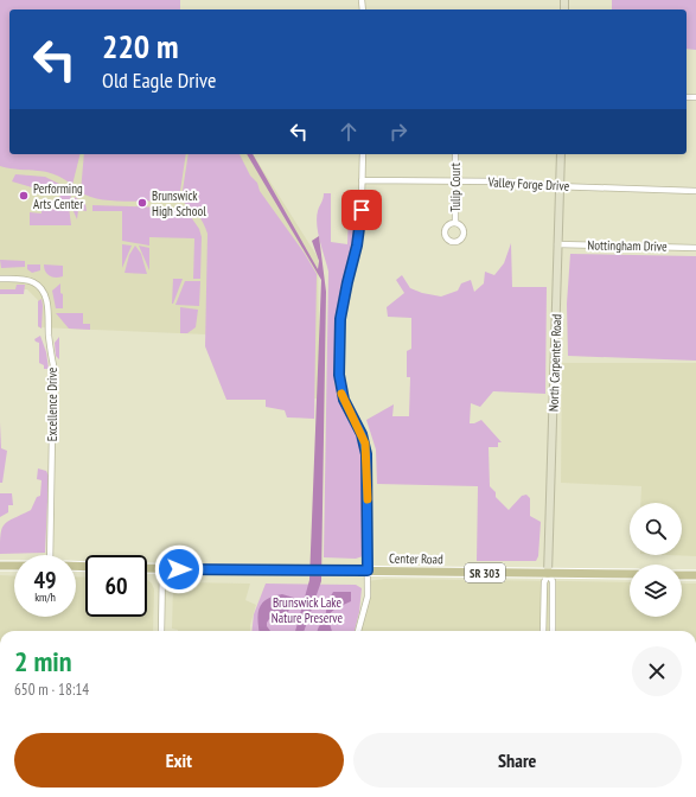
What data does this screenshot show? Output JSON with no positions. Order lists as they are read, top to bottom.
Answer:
{
  "streets": {
    "main road": ["Center Road", "SR 303"],
    "street": [
      "Valley Forge Drive",
      "Tulip Court",
      "Nottingham Drive",
      "North Carpenter Road",
      "Excellence Drive"
    ]
  },
  "crossings": [
    ["Valley Forge Drive", "Tulip Court"],
    ["Valley Forge Drive", "North Carpenter Road"],
    ["Nottingham Drive", "North Carpenter Road"],
    ["North Carpenter Road", "Center Road"]
  ],
  "parks": ["Brunswick Lake Nature Preserve"],
  "places": ["Performing Arts Center", "Brunswick High School"],
  "page": {
    "turn": ["220 m", "Old Eagle Drive"],
    "speed": "49 km/h",
    "limit": "60",
    "heading": ["2 min", "650 m · 18:14"],
    "buttons": ["Exit", "Share"]
  }
}
